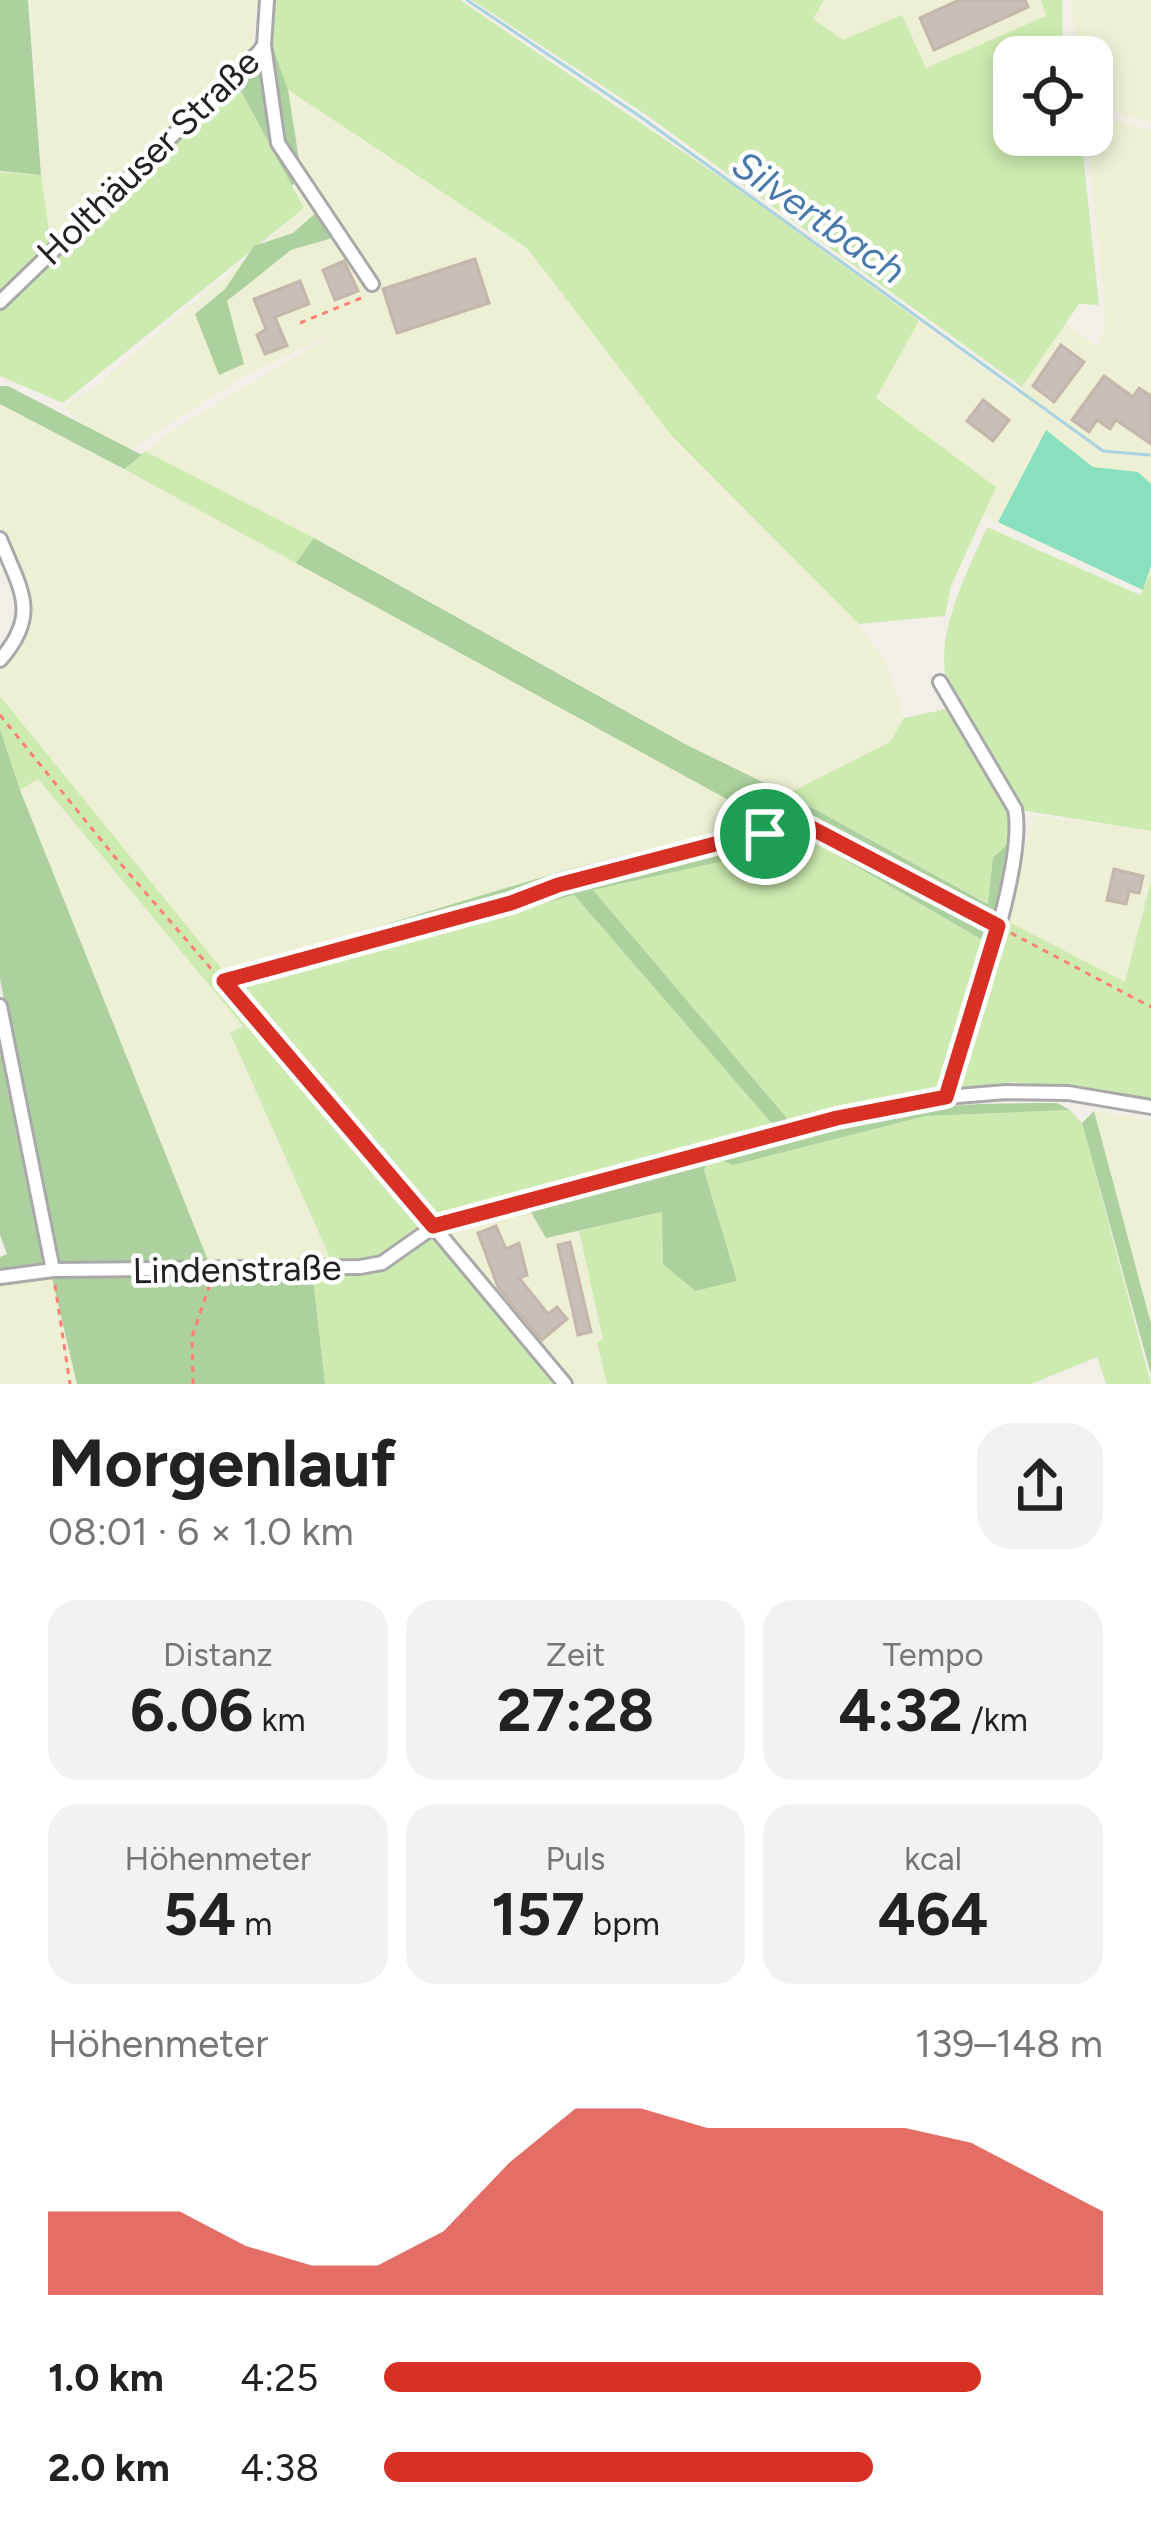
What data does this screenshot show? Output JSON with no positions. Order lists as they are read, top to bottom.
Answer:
{
  "streets": {
    "street": ["Holthäuser Straße", "Lindenstraße"]
  },
  "water": ["Silvertbach"],
  "page": {
    "heading": ["Morgenlauf", "08:01 · 6 × 1.0 km"],
    "stats": [
      ["Distanz", "6.06 km"],
      ["Zeit", "27:28"],
      ["Tempo", "4:32 /km"],
      ["Höhenmeter", "54 m"],
      ["Puls", "157 bpm"],
      ["kcal", "464"]
    ],
    "chart": ["Höhenmeter", "139–148 m"],
    "list": [
      {
        "name": "1.0 km",
        "note": "4:25"
      },
      {
        "name": "2.0 km",
        "note": "4:38"
      }
    ]
  }
}
